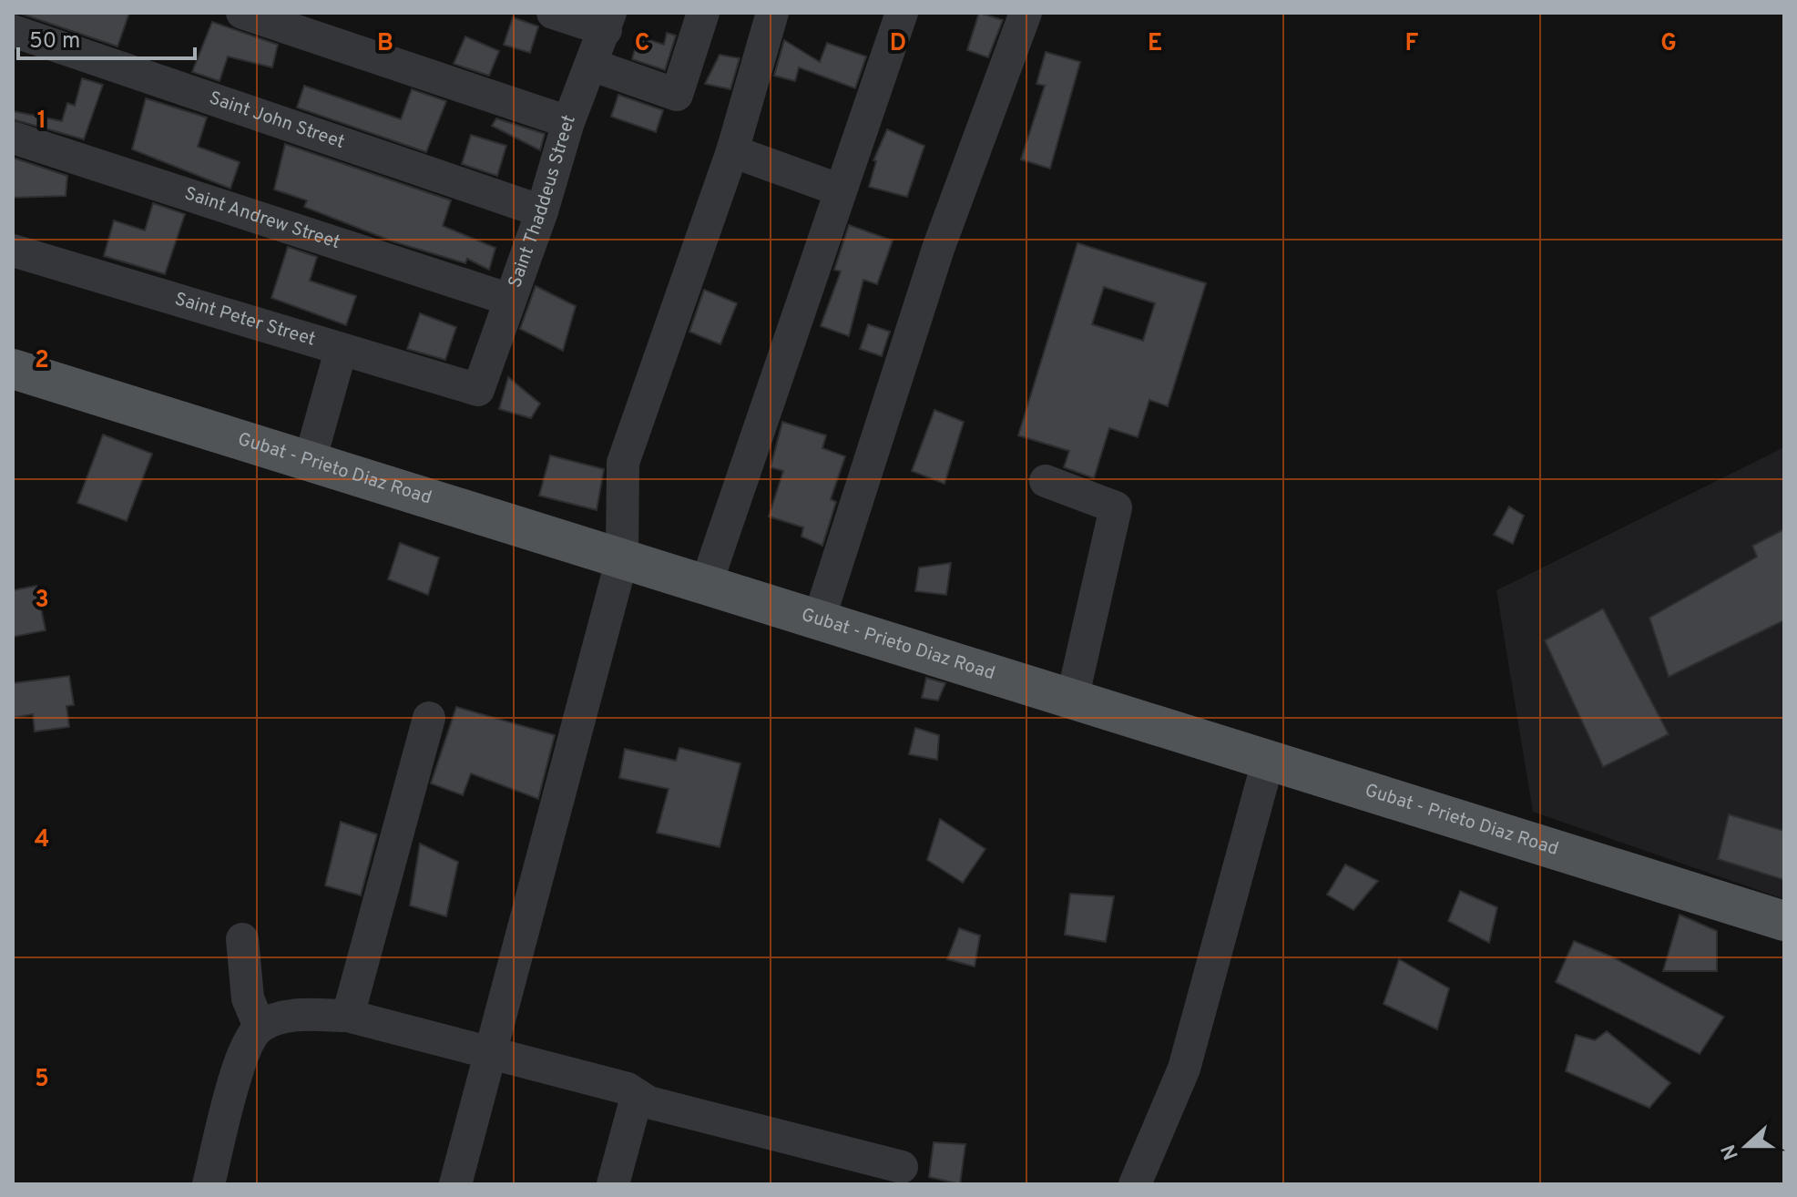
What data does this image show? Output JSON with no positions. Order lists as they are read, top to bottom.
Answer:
{
  "streets": {
    "main road": ["Gubat - Prieto Diaz Road"],
    "street": [
      "Saint John Street",
      "Saint Thaddeus Street",
      "Saint Andrew Street",
      "Saint Peter Street"
    ]
  },
  "crossings": [
    ["Saint John Street", "Saint Thaddeus Street"],
    ["Saint Thaddeus Street", "Saint Andrew Street"],
    ["Saint Thaddeus Street", "Saint Peter Street"]
  ],
  "scale_bar": "50 m",
  "north": "left",
  "grid": {
    "columns": [
      "B",
      "C",
      "D",
      "E",
      "F",
      "G"
    ],
    "rows": [
      "1",
      "2",
      "3",
      "4",
      "5"
    ]
  }
}
